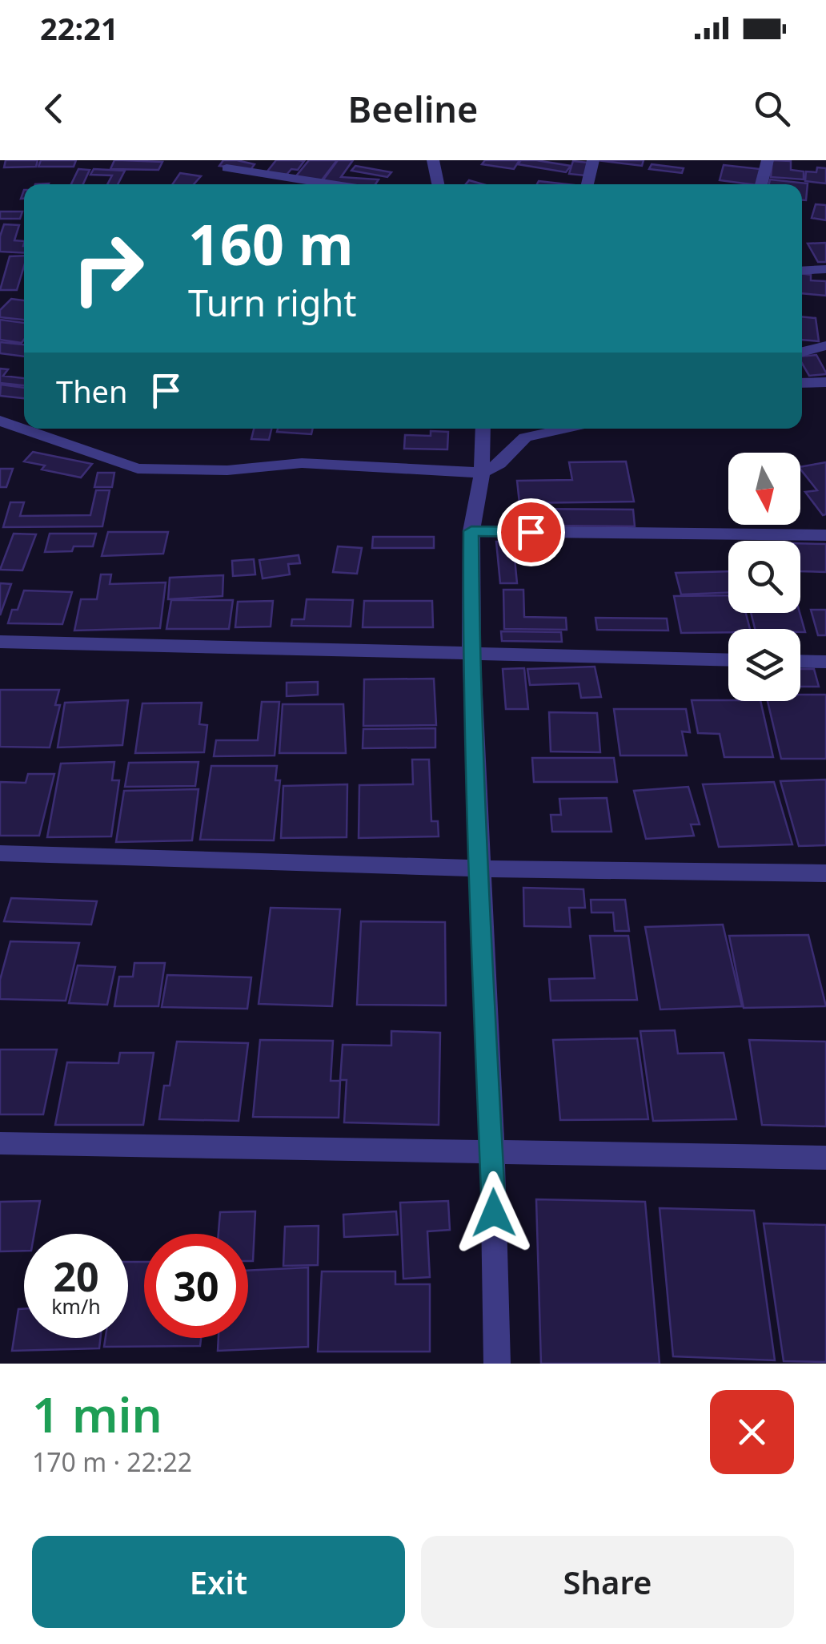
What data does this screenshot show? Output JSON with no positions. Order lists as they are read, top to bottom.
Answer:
{
  "north": "bottom",
  "page": {
    "status": "22:21",
    "header": "Beeline",
    "turn": ["160 m", "Turn right"],
    "then": "Then",
    "speed": "20 km/h",
    "limit": "30",
    "heading": ["1 min", "170 m · 22:22"],
    "buttons": ["Exit", "Share"]
  }
}
